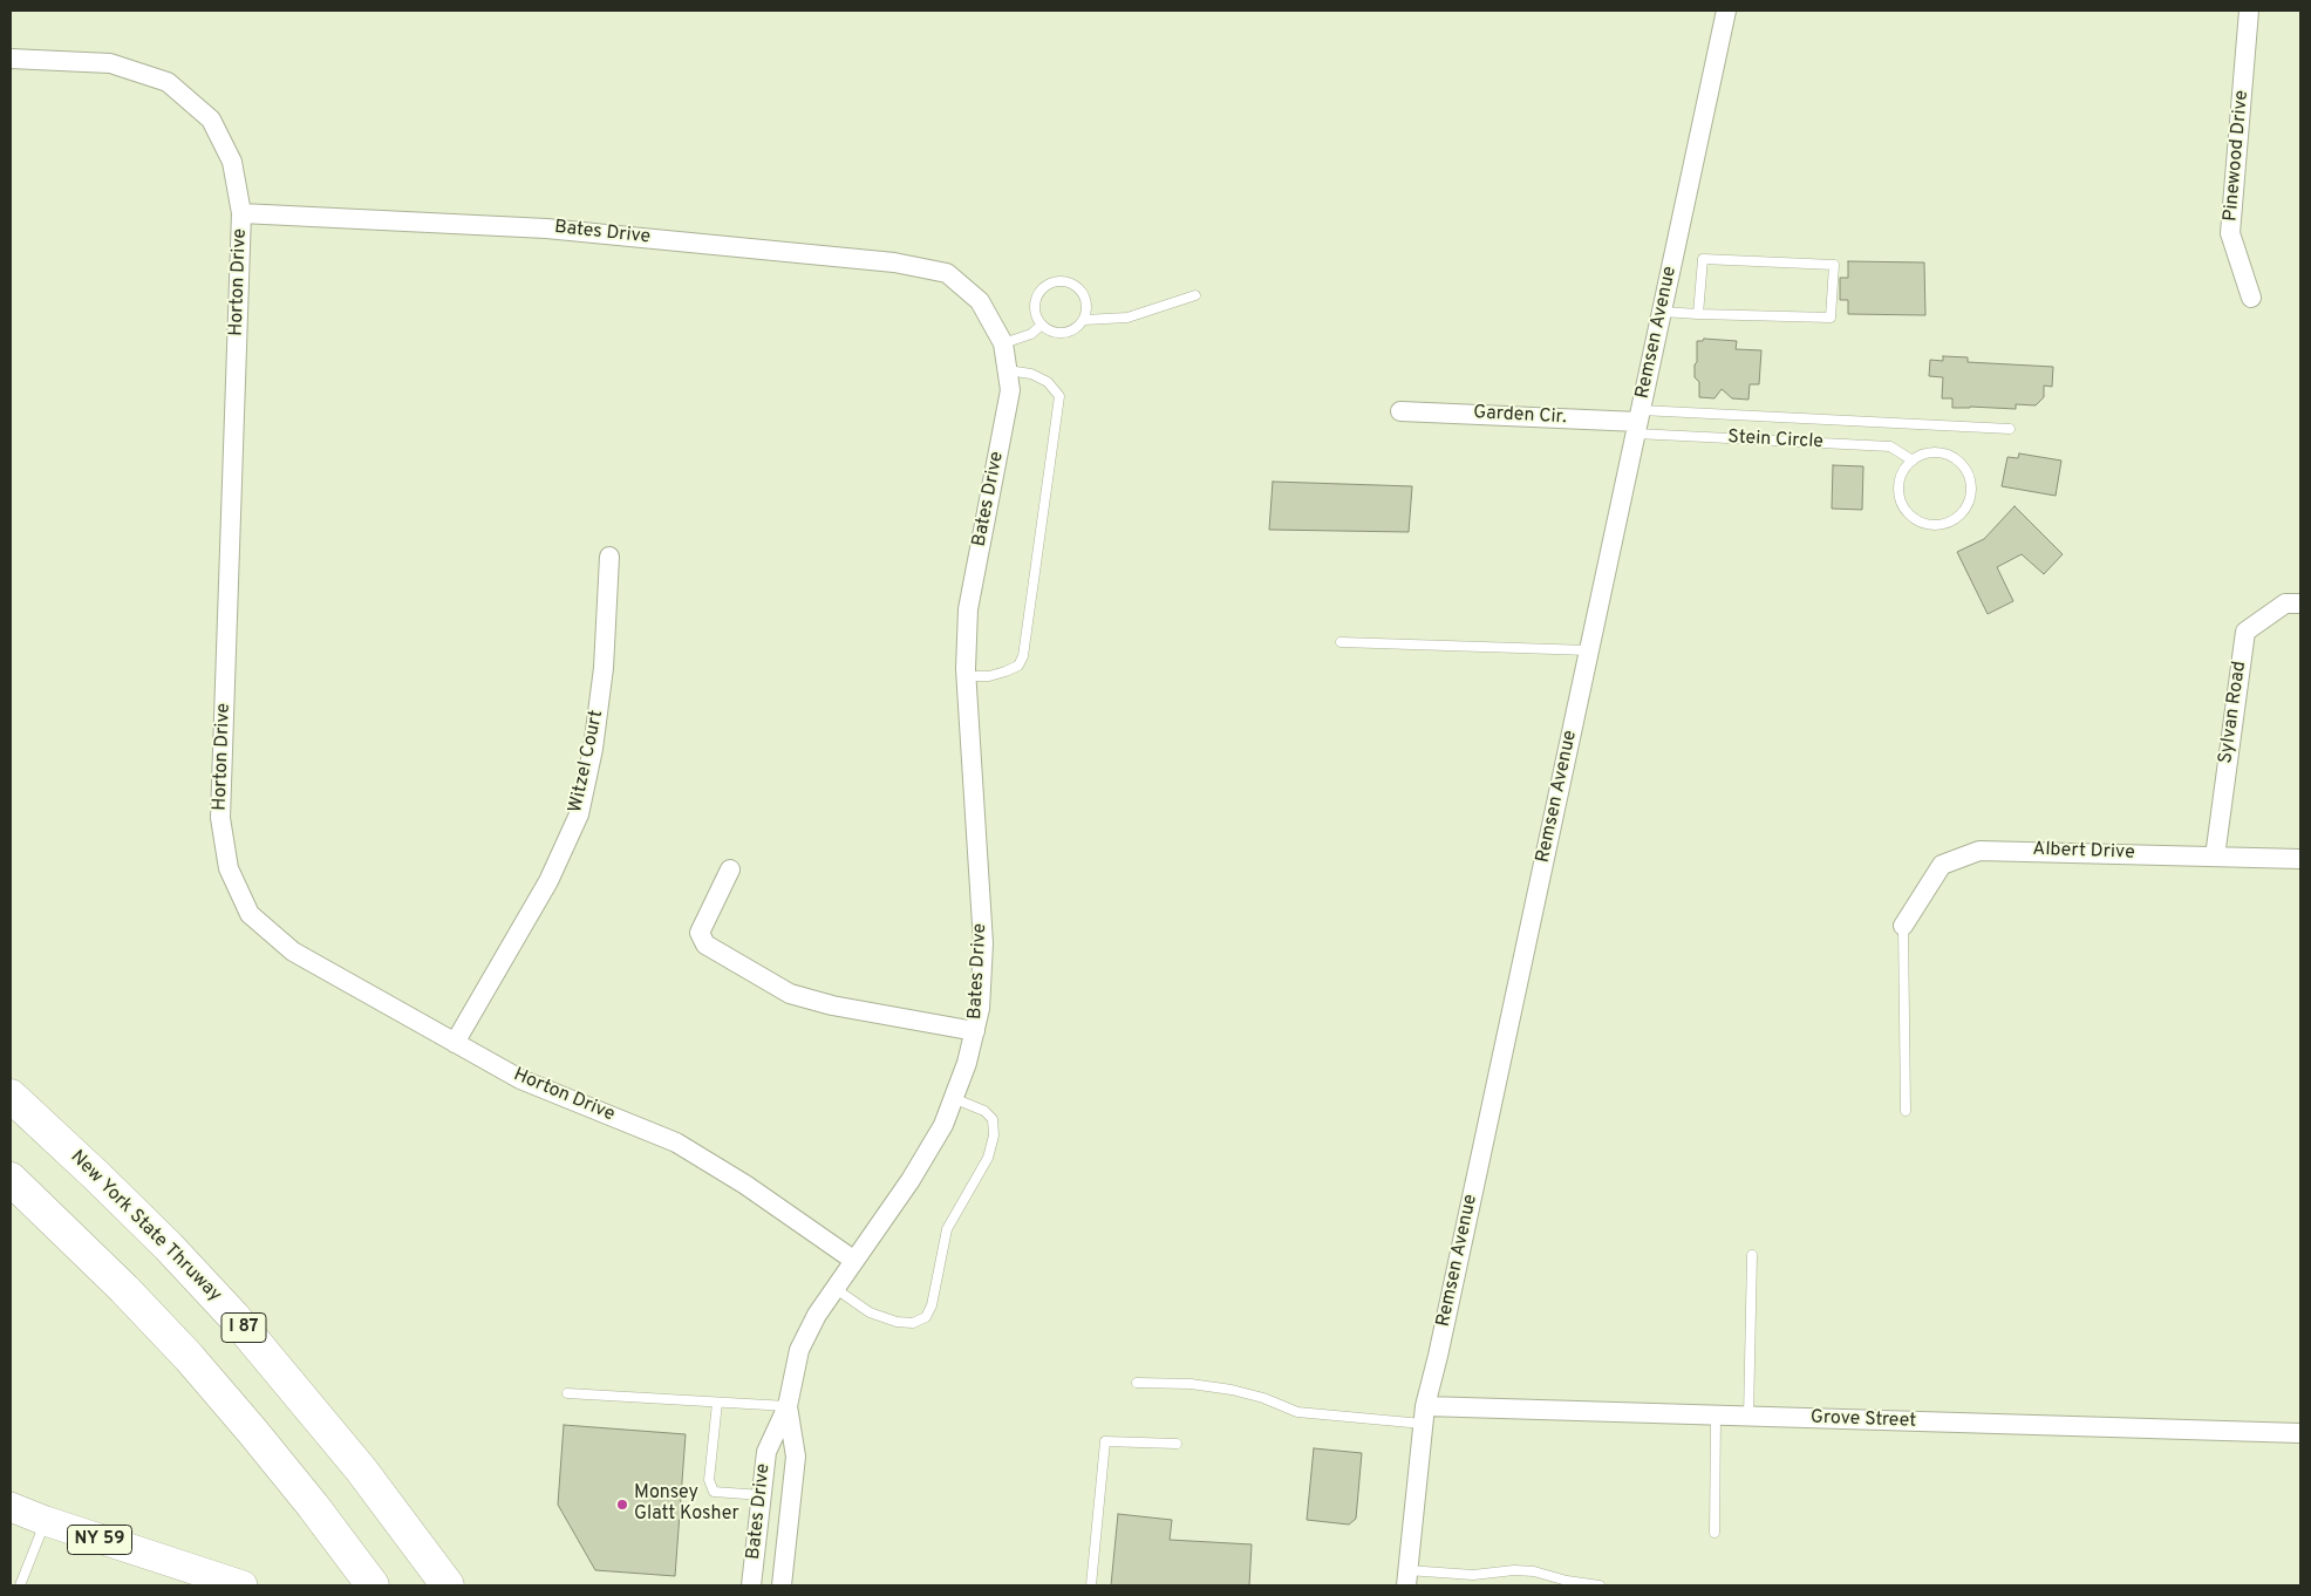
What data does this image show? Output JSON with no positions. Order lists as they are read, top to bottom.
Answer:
{
  "streets": {
    "highway": ["New York State Thruway", "I 87"],
    "main road": ["NY 59"],
    "street": [
      "Pinewood Drive",
      "Bates Drive",
      "Horton Drive",
      "Remsen Avenue",
      "Garden Cir.",
      "Sylvan Road",
      "Witzel Court",
      "Albert Drive",
      "Grove Street"
    ],
    "lane": ["Stein Circle"]
  },
  "crossings": [
    ["Bates Drive", "Horton Drive"],
    ["Horton Drive", "Witzel Court"],
    ["Remsen Avenue", "Garden Cir."],
    ["Remsen Avenue", "Stein Circle"],
    ["Remsen Avenue", "Grove Street"],
    ["Garden Cir.", "Stein Circle"],
    ["Sylvan Road", "Albert Drive"]
  ],
  "places": ["Monsey Glatt Kosher"]
}
